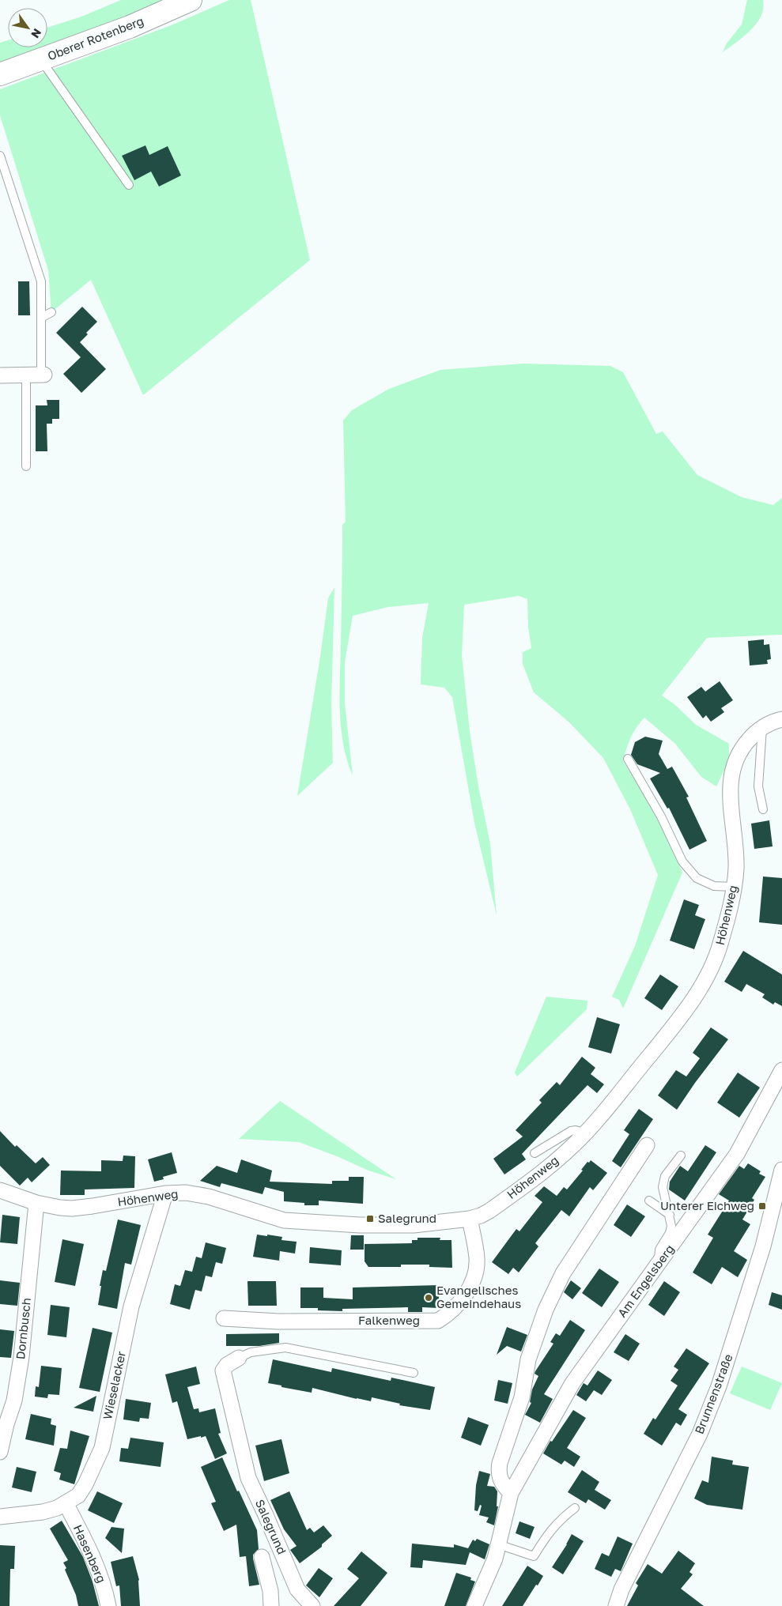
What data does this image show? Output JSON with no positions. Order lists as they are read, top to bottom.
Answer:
{
  "streets": {
    "street": [
      "Oberer Rotenberg",
      "Höhenweg",
      "Am Engelsberg",
      "Falkenweg",
      "Dornbusch",
      "Wieselacker",
      "Brunnenstraße",
      "Salegrund",
      "Hasenberg"
    ]
  },
  "crossings": [
    ["Höhenweg", "Falkenweg"],
    ["Höhenweg", "Dornbusch"],
    ["Höhenweg", "Wieselacker"],
    ["Wieselacker", "Hasenberg"]
  ],
  "places": {
    "transit": ["Unterer Eichweg", "Salegrund"],
    "other": ["Evangelisches Gemeindehaus"]
  },
  "north": "bottom right"
}
